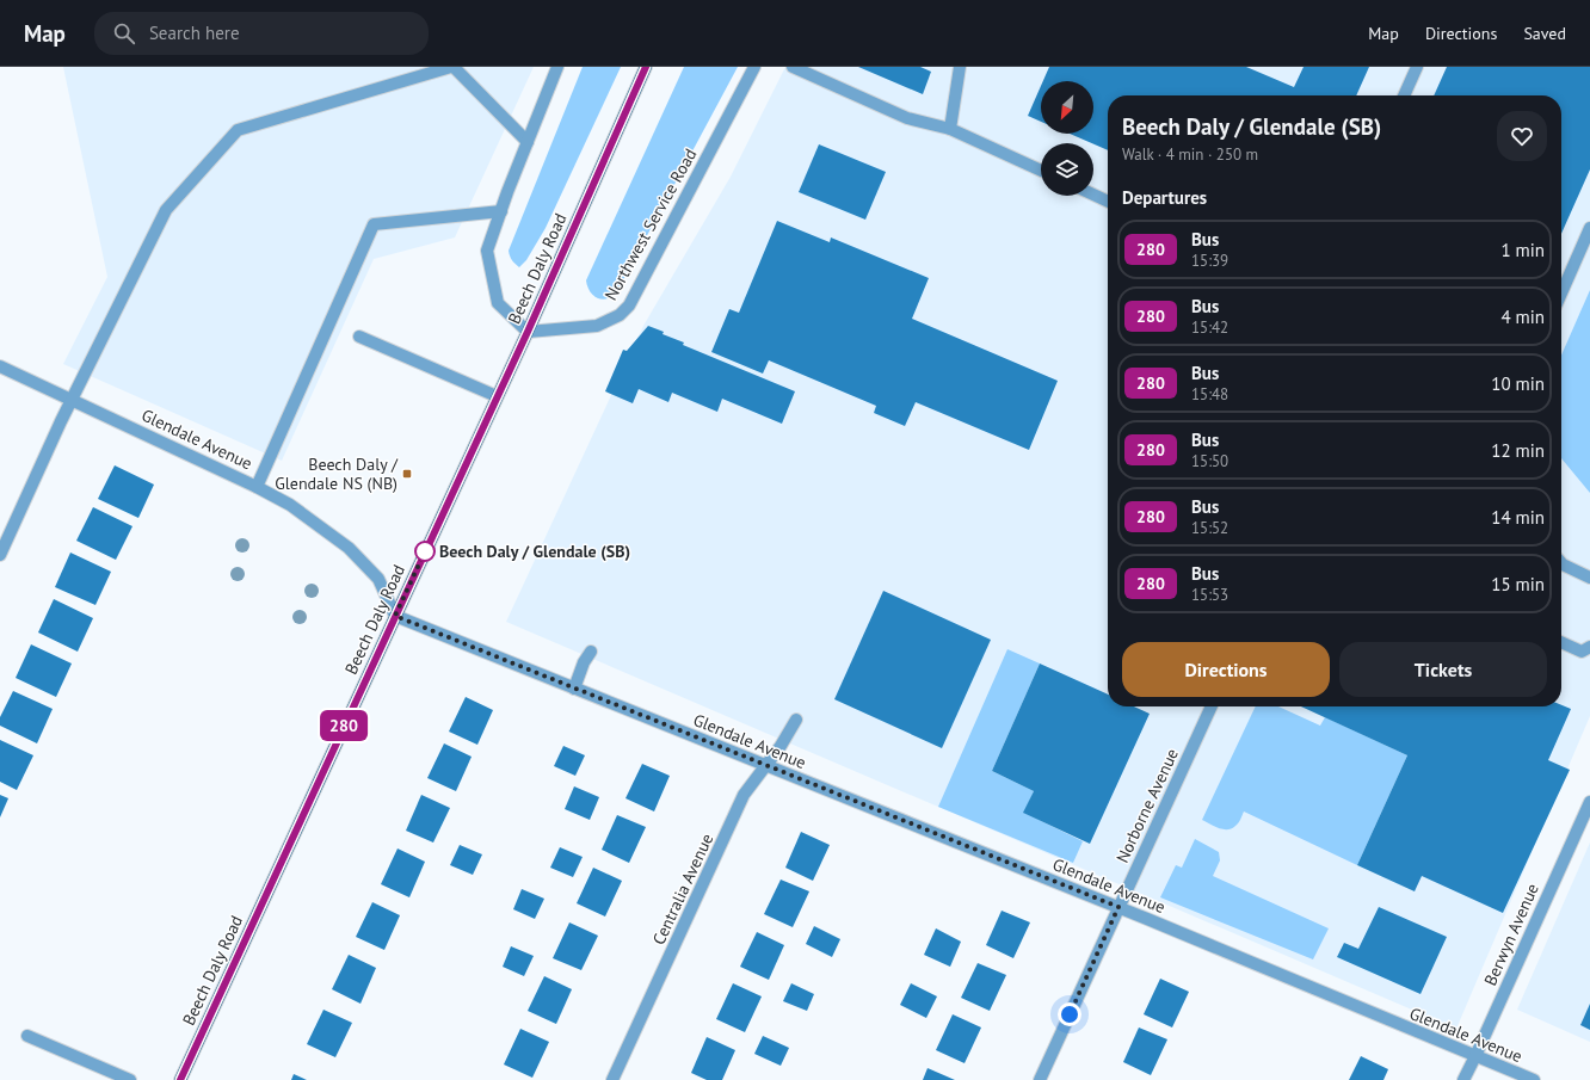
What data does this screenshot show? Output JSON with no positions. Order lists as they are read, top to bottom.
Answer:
{
  "streets": {
    "main road": ["Beech Daly Road"],
    "street": [
      "Northwest Service Road",
      "Glendale Avenue",
      "Norborne Avenue",
      "Centralia Avenue",
      "Berwyn Avenue"
    ]
  },
  "crossings": [
    ["Northwest Service Road", "Beech Daly Road"],
    ["Beech Daly Road", "Glendale Avenue"],
    ["Glendale Avenue", "Norborne Avenue"],
    ["Glendale Avenue", "Centralia Avenue"],
    ["Glendale Avenue", "Berwyn Avenue"]
  ],
  "places": {
    "transit": ["Beech Daly / Glendale NS (NB)"],
    "other": ["Beech Daly / Glendale (SB)"]
  },
  "lines": ["bus line 280"],
  "north": "bottom left",
  "page": {
    "header": "Map",
    "search": "Search here",
    "nav": ["Map", "Directions", "Saved"],
    "on_map": "280",
    "heading": [
      ["Beech Daly / Glendale (SB)", "Walk · 4 min · 250 m"],
      "Departures"
    ],
    "list": [
      {
        "mark": "280",
        "name": "Bus",
        "note": "15:39",
        "value": "1 min"
      },
      {
        "mark": "280",
        "name": "Bus",
        "note": "15:42",
        "value": "4 min"
      },
      {
        "mark": "280",
        "name": "Bus",
        "note": "15:48",
        "value": "10 min"
      },
      {
        "mark": "280",
        "name": "Bus",
        "note": "15:50",
        "value": "12 min"
      },
      {
        "mark": "280",
        "name": "Bus",
        "note": "15:52",
        "value": "14 min"
      },
      {
        "mark": "280",
        "name": "Bus",
        "note": "15:53",
        "value": "15 min"
      }
    ],
    "buttons": ["Directions", "Tickets"]
  }
}
